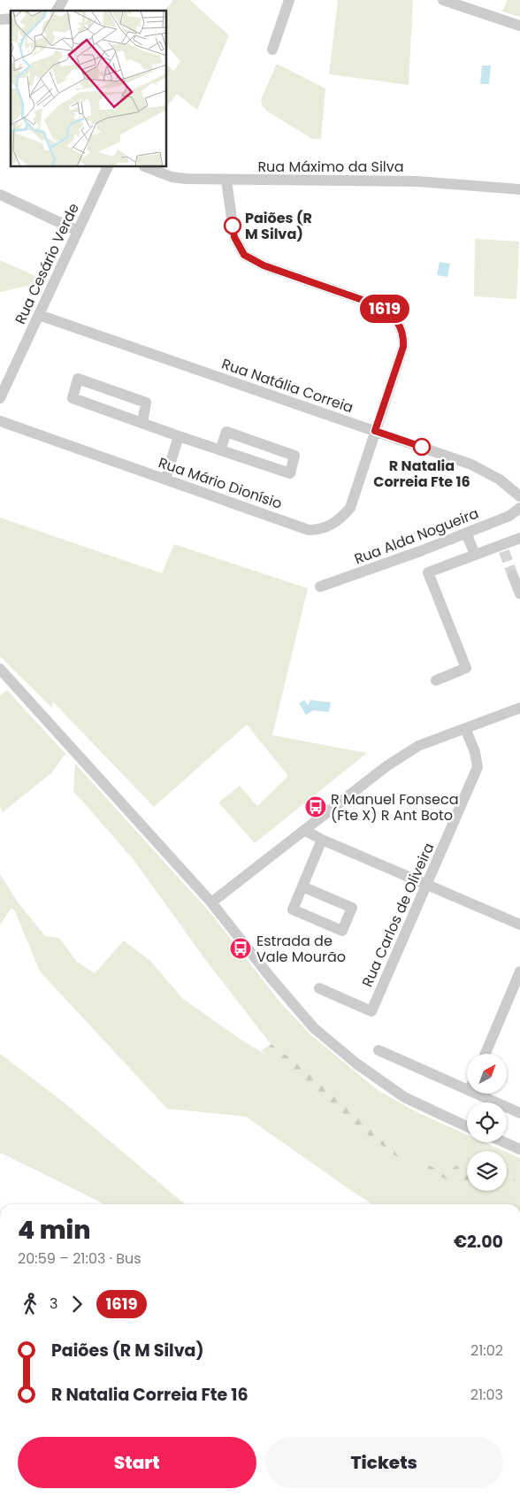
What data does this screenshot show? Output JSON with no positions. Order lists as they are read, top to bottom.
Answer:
{
  "streets": {
    "street": [
      "Rua Máximo da Silva",
      "Rua Cesário Verde",
      "Rua Natália Correia",
      "Rua Mário Dionísio",
      "Rua Alda Nogueira",
      "Rua Carlos de Oliveira"
    ]
  },
  "crossings": [
    ["Rua Máximo da Silva", "Rua Mário Dionísio"],
    ["Rua Cesário Verde", "Rua Natália Correia"],
    ["Rua Natália Correia", "Rua Mário Dionísio"]
  ],
  "places": {
    "other": ["Paiões (R M Silva)", "R Natalia Correia Fte 16"],
    "bus stop": ["R Manuel Fonseca (Fte X) R Ant Boto", "Estrada de Vale Mourão"]
  },
  "lines": ["bus line 1619"],
  "north": "top right",
  "page": {
    "on_map": "1619",
    "heading": ["4 min", "20:59 – 21:03 · Bus", "€2.00"],
    "legs": ["3", "1619"],
    "list": [
      {
        "name": "Paiões (R M Silva)",
        "value": "21:02"
      },
      {
        "name": "R Natalia Correia Fte 16",
        "value": "21:03"
      }
    ],
    "buttons": ["Start", "Tickets"]
  }
}
